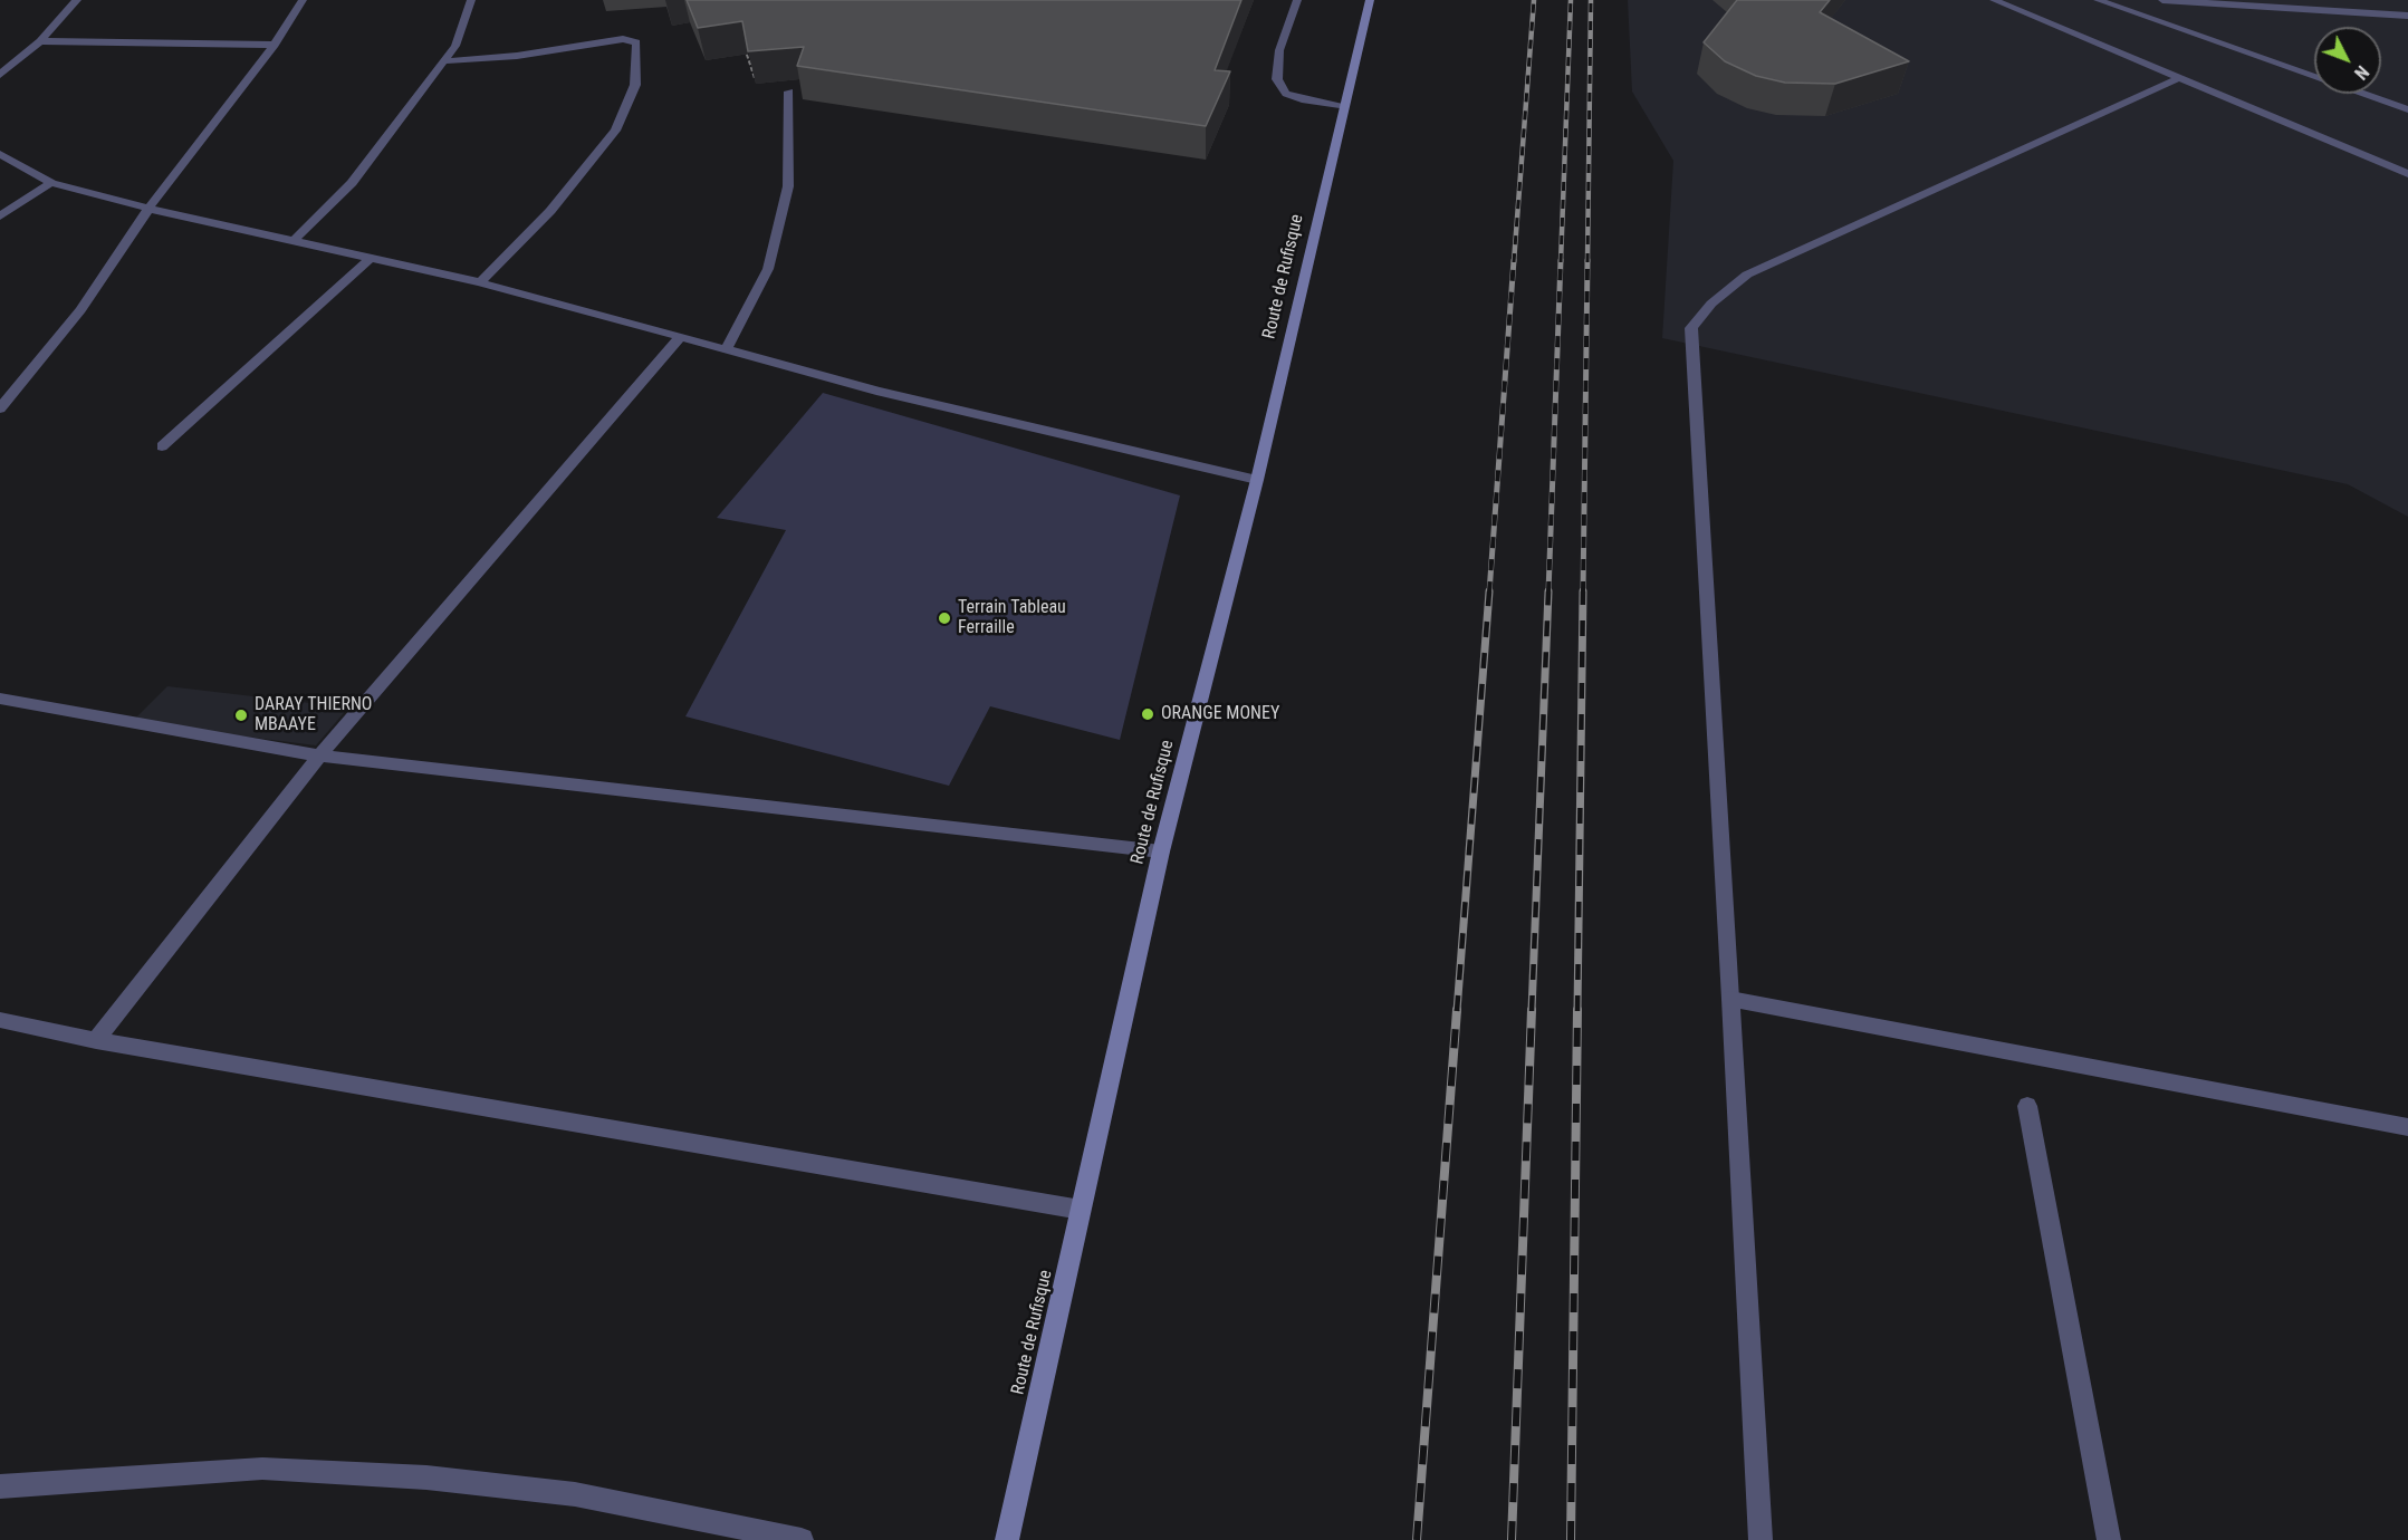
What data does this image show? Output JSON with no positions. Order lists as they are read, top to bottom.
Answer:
{
  "streets": {
    "main road": ["Route de Rufisque"]
  },
  "places": ["Terrain Tableau Ferraille", "ORANGE MONEY", "DARAY THIERNO MBAAYE"],
  "north": "bottom right"
}
